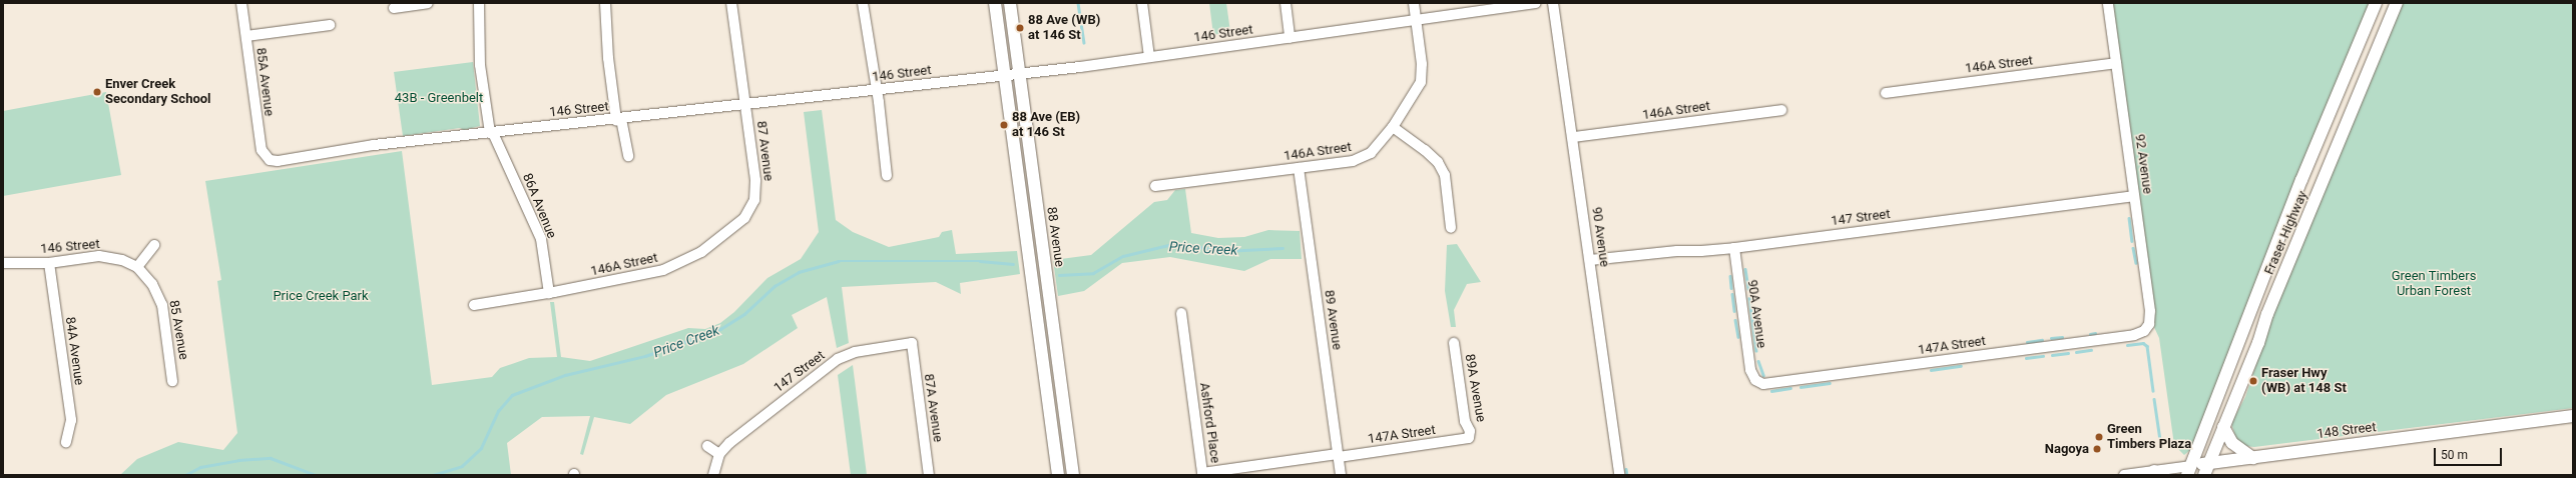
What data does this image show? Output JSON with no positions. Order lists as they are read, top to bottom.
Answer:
{
  "streets": {
    "main road": ["Fraser Highway", "88 Avenue", "148 Street"],
    "street": [
      "146 Street",
      "146A Street",
      "85A Avenue",
      "87 Avenue",
      "92 Avenue",
      "86A Avenue",
      "147 Street",
      "90 Avenue",
      "90A Avenue",
      "89 Avenue",
      "85 Avenue",
      "147A Street",
      "84A Avenue",
      "89A Avenue",
      "87A Avenue",
      "Ashford Place"
    ]
  },
  "crossings": [
    ["146 Street", "85A Avenue"],
    ["146 Street", "87 Avenue"],
    ["146 Street", "86A Avenue"],
    ["146 Street", "88 Avenue"],
    ["146 Street", "85 Avenue"],
    ["146 Street", "84A Avenue"],
    ["146A Street", "87 Avenue"],
    ["146A Street", "92 Avenue"],
    ["146A Street", "86A Avenue"],
    ["146A Street", "90 Avenue"],
    ["146A Street", "89 Avenue"],
    ["92 Avenue", "147 Street"],
    ["92 Avenue", "147A Street"],
    ["147 Street", "90 Avenue"],
    ["147 Street", "90A Avenue"],
    ["147 Street", "87A Avenue"],
    ["Fraser Highway", "148 Street"],
    ["90A Avenue", "147A Street"],
    ["89 Avenue", "147A Street"],
    ["89 Avenue", "Ashford Place"],
    ["147A Street", "89A Avenue"],
    ["147A Street", "Ashford Place"]
  ],
  "water": ["Price Creek"],
  "parks": ["43B - Greenbelt", "Green Timbers Urban Forest", "Price Creek Park"],
  "places": [
    "88 Ave (WB) at 146 St",
    "Enver Creek Secondary School",
    "88 Ave (EB) at 146 St",
    "Fraser Hwy (WB) at 148 St",
    "Green Timbers Plaza",
    "Nagoya"
  ],
  "scale_bar": "50 m"
}
